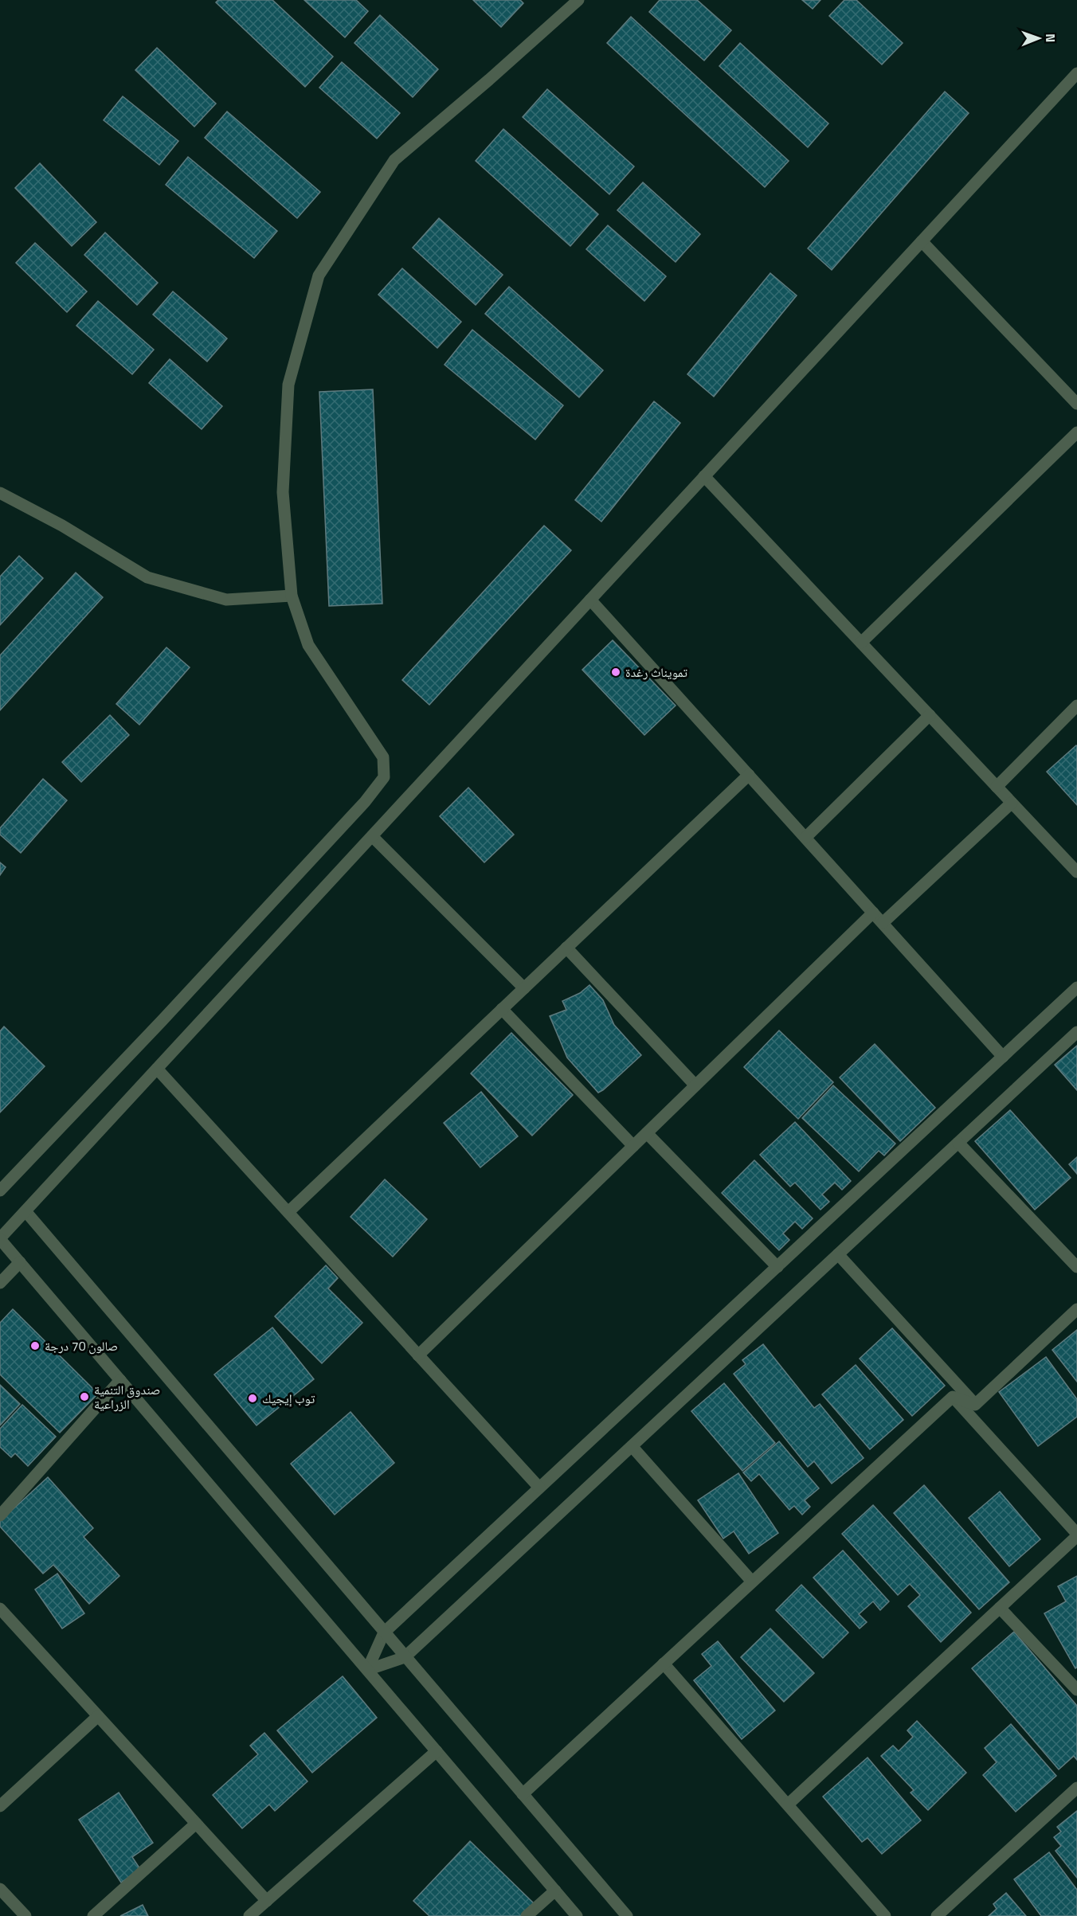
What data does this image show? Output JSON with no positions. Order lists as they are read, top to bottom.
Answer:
{
  "places": [
    "تمويناث رغدة",
    "صالون 70 درجة",
    "صندوق التنمية الزراعية",
    "توب إيجيك"
  ],
  "north": "right"
}
